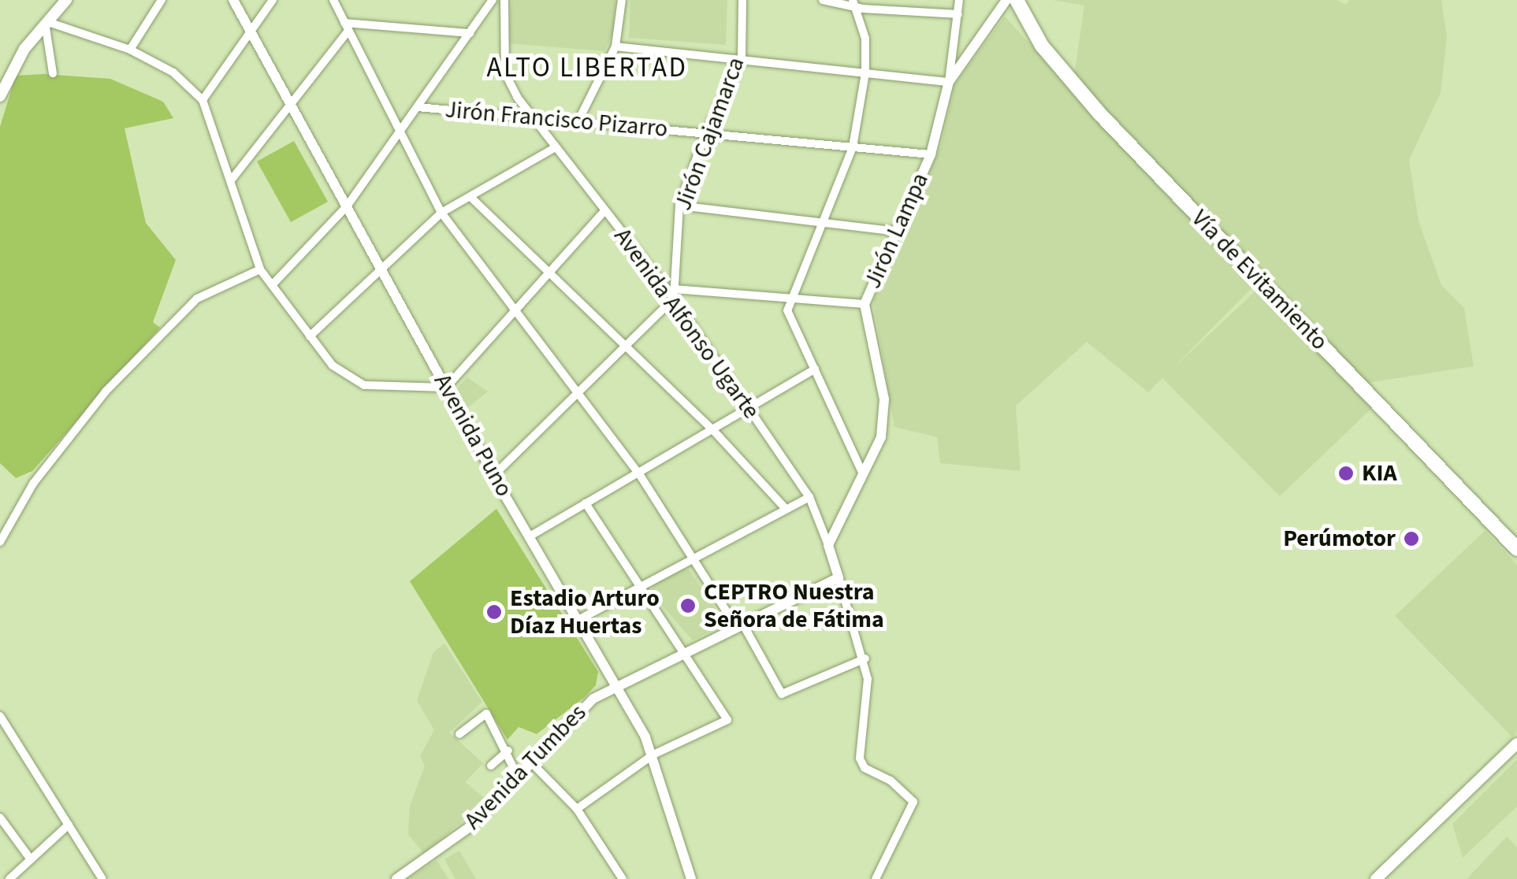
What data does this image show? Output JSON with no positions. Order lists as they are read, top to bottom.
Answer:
{
  "streets": {
    "highway": ["Vía de Evitamiento"],
    "street": [
      "Jirón Francisco Pizarro",
      "Jirón Cajamarca",
      "Jirón Lampa",
      "Avenida Alfonso Ugarte",
      "Avenida Puno",
      "Avenida Tumbes"
    ]
  },
  "crossings": [
    ["Jirón Francisco Pizarro", "Jirón Cajamarca"],
    ["Jirón Francisco Pizarro", "Jirón Lampa"],
    ["Jirón Francisco Pizarro", "Avenida Alfonso Ugarte"],
    ["Jirón Cajamarca", "Avenida Alfonso Ugarte"],
    ["Jirón Lampa", "Avenida Alfonso Ugarte"],
    ["Avenida Alfonso Ugarte", "Avenida Tumbes"],
    ["Avenida Puno", "Avenida Tumbes"]
  ],
  "districts": ["ALTO LIBERTAD"],
  "places": [
    "KIA",
    "Perúmotor",
    "CEPTRO Nuestra Señora de Fátima",
    "Estadio Arturo Díaz Huertas"
  ]
}
